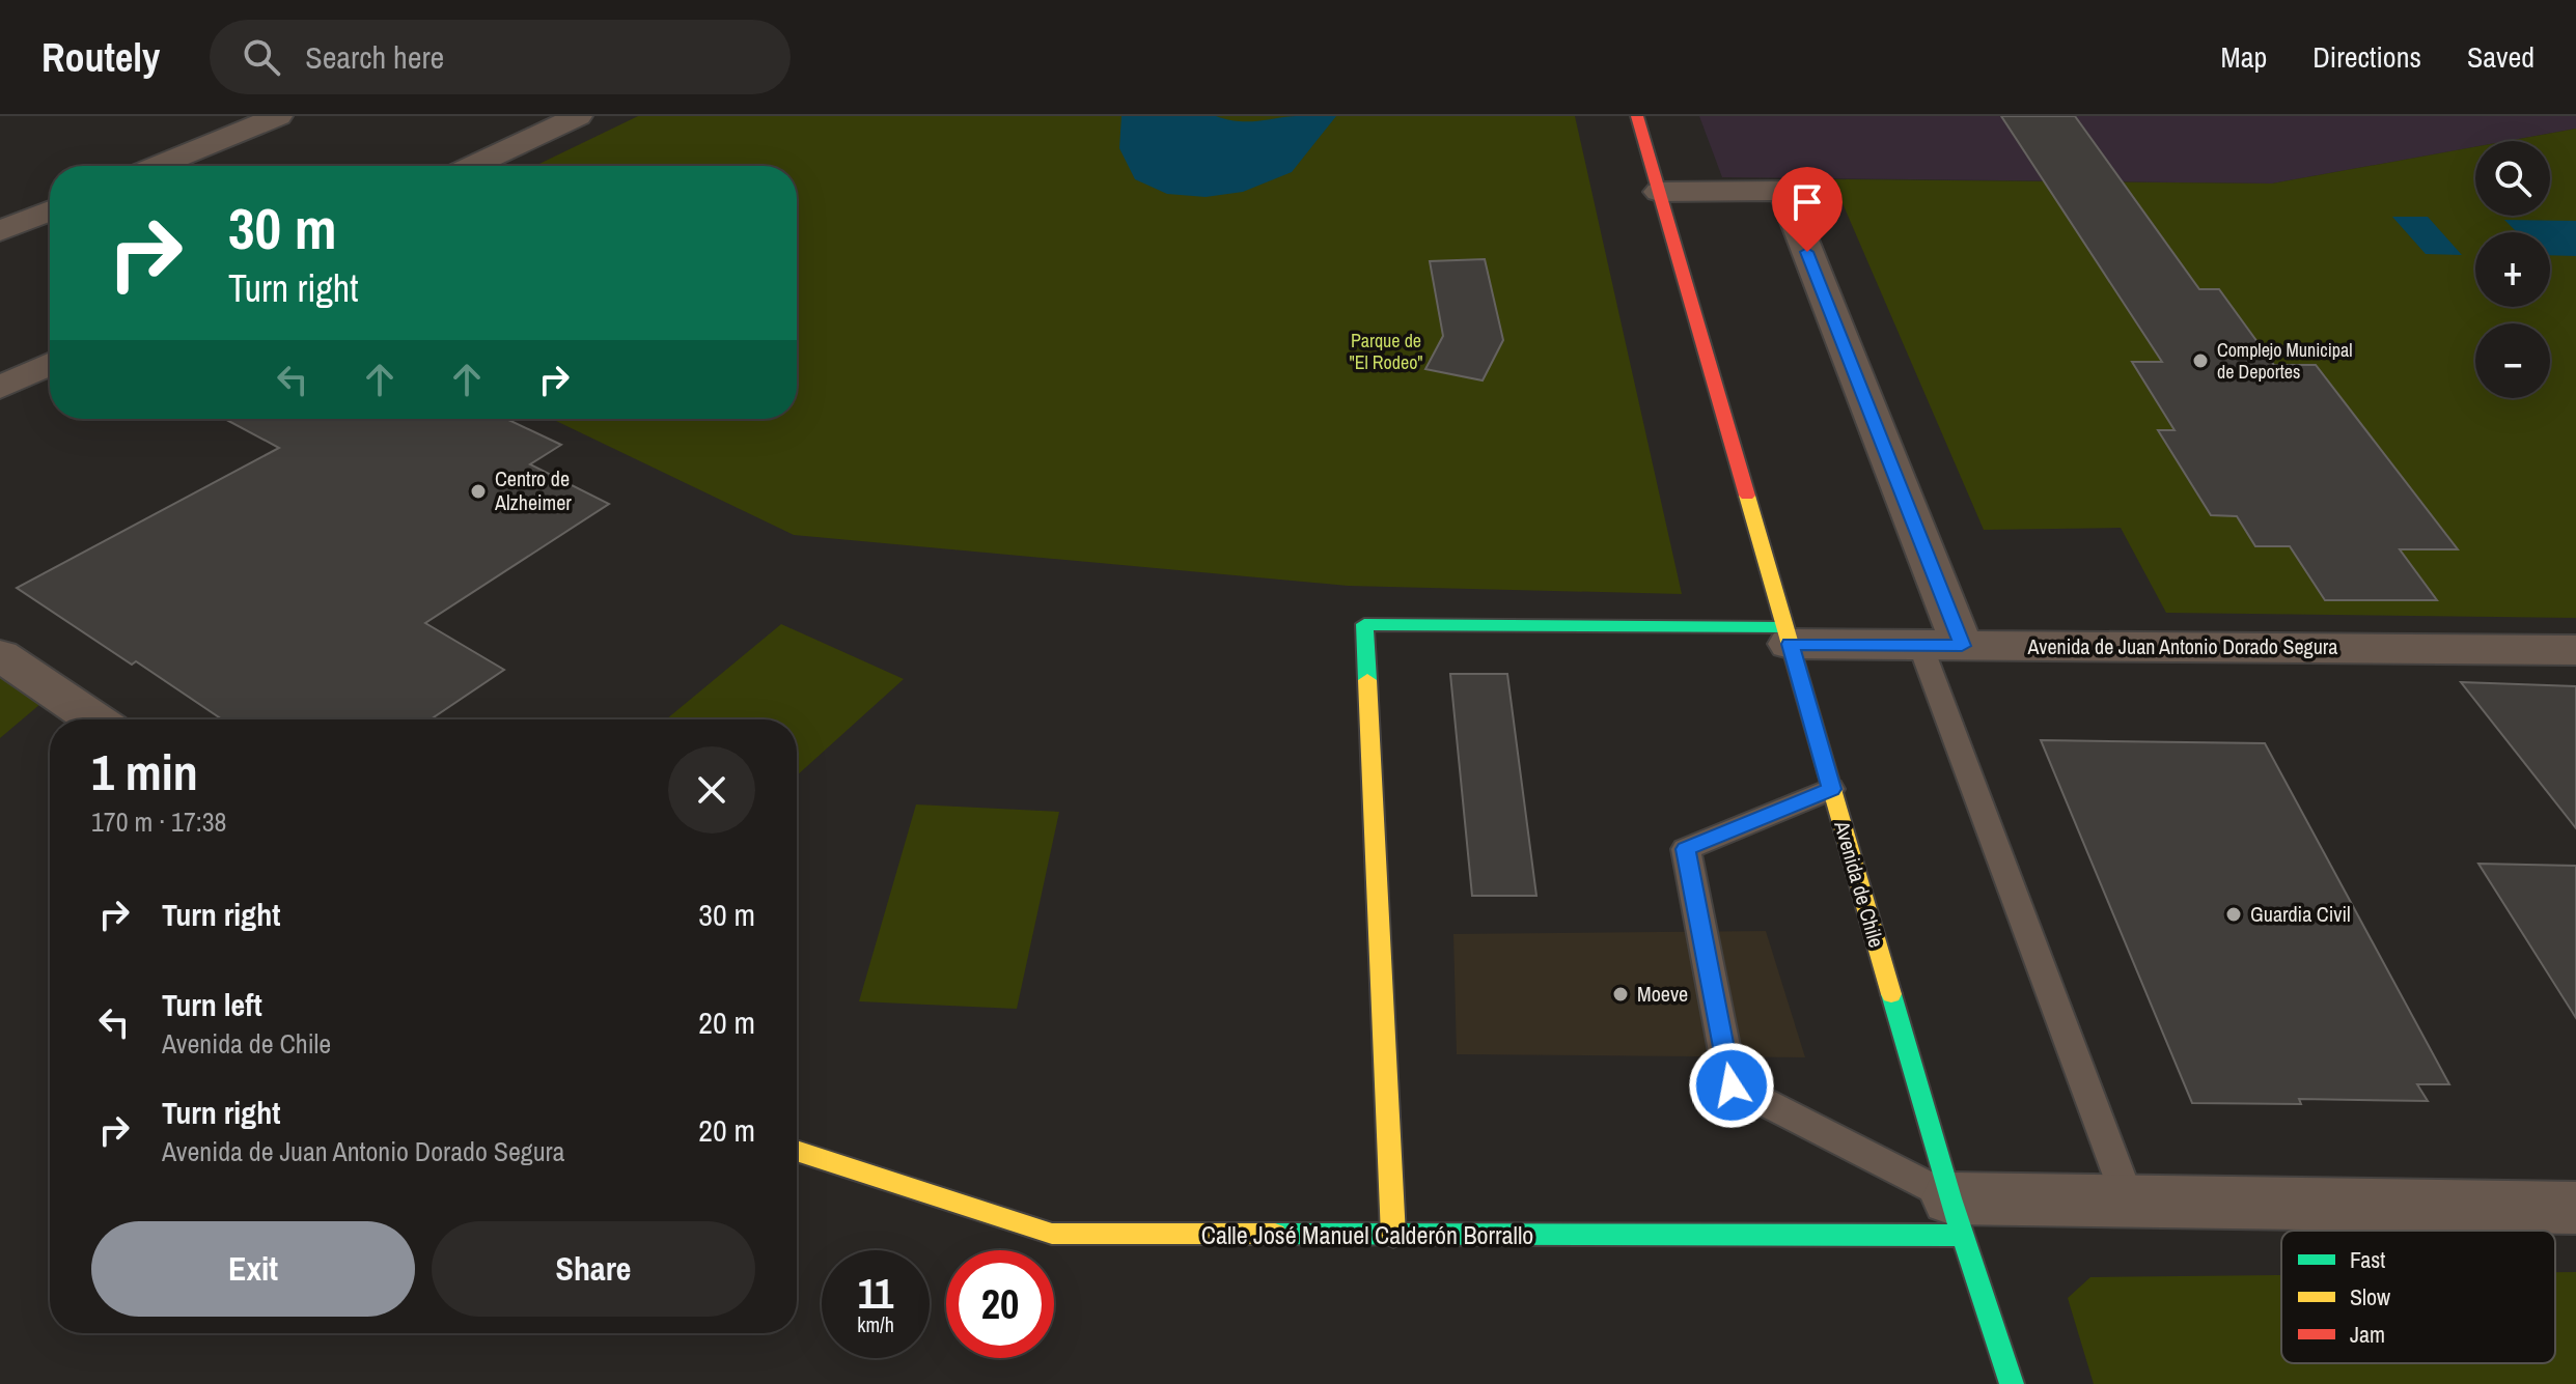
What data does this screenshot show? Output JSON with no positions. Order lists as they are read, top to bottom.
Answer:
{
  "streets": {
    "street": ["Avenida de Juan Antonio Dorado Segura", "Avenida de Chile", "Calle José Manuel Calderón Borrallo"]
  },
  "crossings": [
    ["Avenida de Juan Antonio Dorado Segura", "Avenida de Chile"],
    ["Avenida de Chile", "Calle José Manuel Calderón Borrallo"]
  ],
  "parks": ["Parque de \"El Rodeo\""],
  "places": [
    "Complejo Municipal de Deportes",
    "Centro de Alzheimer",
    "Guardia Civil",
    "Moeve"
  ],
  "legend": ["Fast", "Slow", "Jam"],
  "page": {
    "header": "Routely",
    "search": "Search here",
    "nav": ["Map", "Directions", "Saved"],
    "map_buttons": ["+", "−"],
    "turn": ["30 m", "Turn right"],
    "heading": ["1 min", "170 m · 17:38"],
    "list": [
      {
        "name": "Turn right",
        "value": "30 m"
      },
      {
        "name": "Turn left",
        "note": "Avenida de Chile",
        "value": "20 m"
      },
      {
        "name": "Turn right",
        "note": "Avenida de Juan Antonio Dorado Segura",
        "value": "20 m"
      }
    ],
    "buttons": ["Exit", "Share"],
    "speed": "11 km/h",
    "limit": "20"
  }
}
